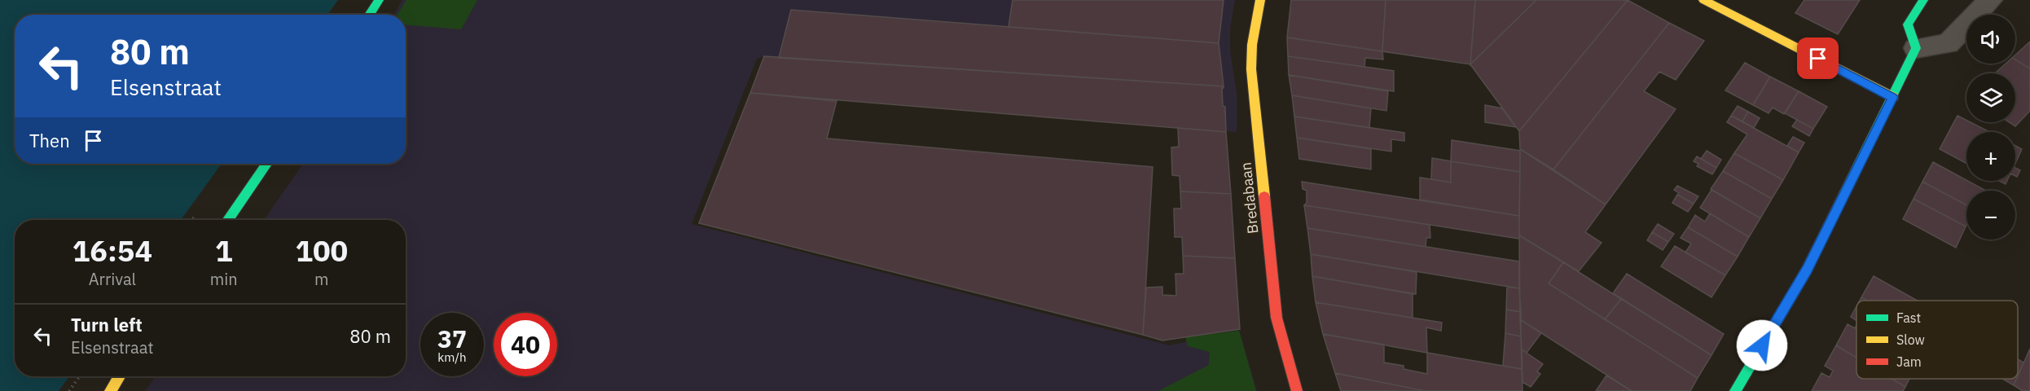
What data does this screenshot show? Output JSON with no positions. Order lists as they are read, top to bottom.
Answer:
{
  "streets": {
    "street": ["Bredabaan"]
  },
  "legend": ["Fast", "Slow", "Jam"],
  "page": {
    "map_buttons": ["+", "−"],
    "turn": ["80 m", "Elsenstraat"],
    "then": "Then",
    "eta": [
      "16:54",
      "Arrival",
      "1",
      "min",
      "100",
      "m"
    ],
    "list": [
      {
        "name": "Turn left",
        "note": "Elsenstraat",
        "value": "80 m"
      }
    ],
    "speed": "37 km/h",
    "limit": "40"
  }
}
